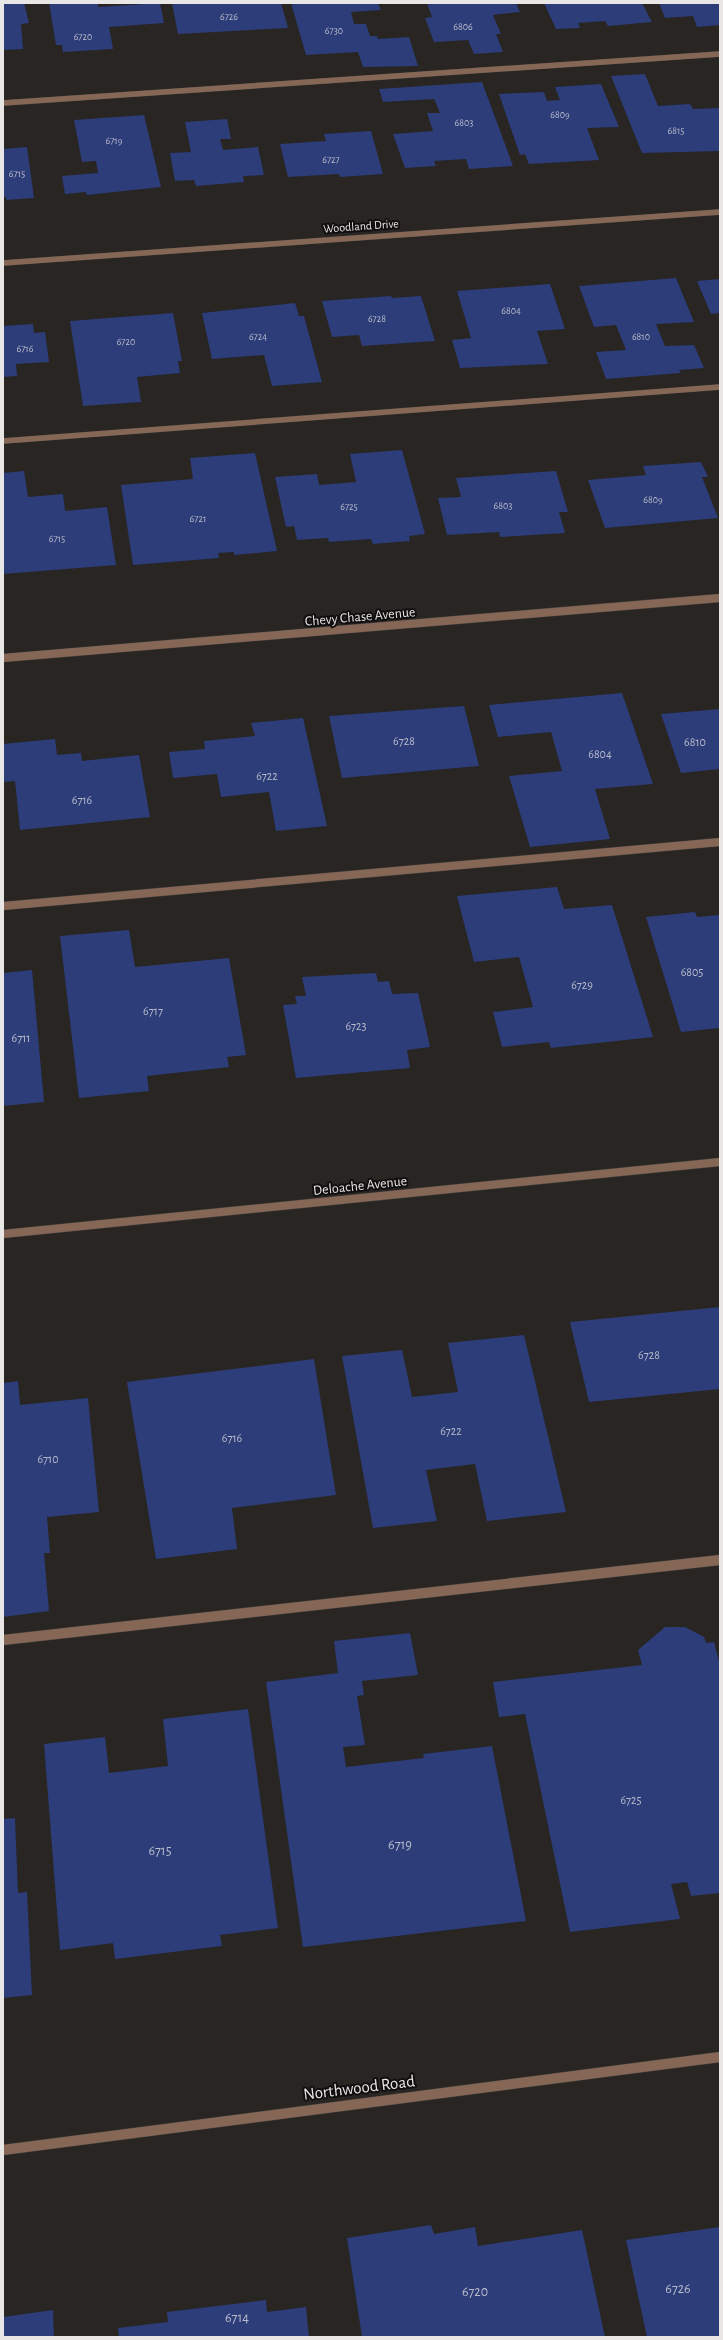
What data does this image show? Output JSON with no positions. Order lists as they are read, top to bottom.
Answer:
{
  "streets": {
    "street": [
      "Woodland Drive",
      "Chevy Chase Avenue",
      "Deloache Avenue",
      "Northwood Road"
    ]
  },
  "house_numbers": [
    "6726",
    "6806",
    "6730",
    "6720",
    "6809",
    "6803",
    "6815",
    "6719",
    "6727",
    "6715",
    "6804",
    "6728",
    "6724",
    "6810",
    "6720",
    "6716",
    "6809",
    "6803",
    "6725",
    "6721",
    "6715",
    "6728",
    "6810",
    "6804",
    "6722",
    "6716",
    "6805",
    "6729",
    "6717",
    "6723",
    "6711",
    "6728",
    "6722",
    "6716",
    "6710",
    "6725",
    "6719",
    "6715",
    "6726",
    "6720",
    "6714"
  ]
}
